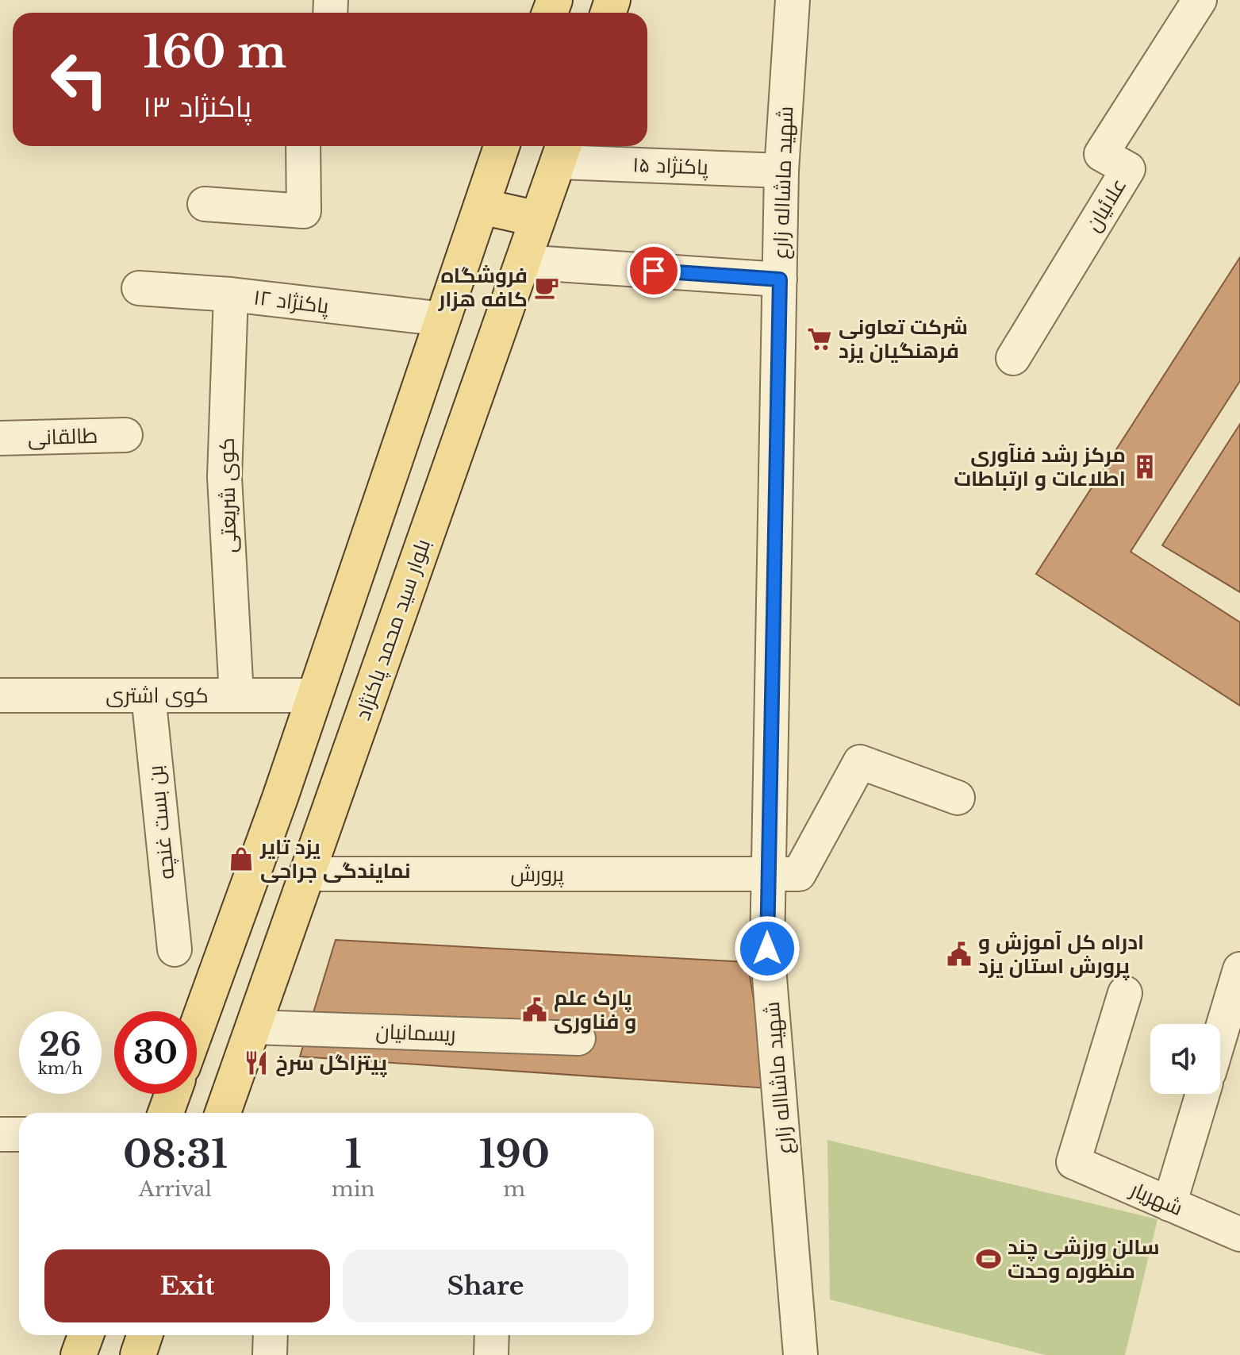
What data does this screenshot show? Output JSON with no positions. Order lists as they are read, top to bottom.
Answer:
{
  "streets": {
    "main road": ["بلوار سید محمد پاکنژاد"],
    "street": [
      "پاکنژاد ۱۵",
      "شهید ماشااله زارع",
      "علائیان",
      "پاکنژاد ۱۲",
      "طالقانی",
      "کوی شریعتی",
      "کوی اشتری",
      "بن بست غنچه",
      "پرورش",
      "ریسمانیان",
      "شهریار"
    ]
  },
  "crossings": [
    ["پاکنژاد ۱۵", "شهید ماشااله زارع"],
    ["پاکنژاد ۱۵", "بلوار سید محمد پاکنژاد"],
    ["شهید ماشااله زارع", "پرورش"],
    ["پاکنژاد ۱۲", "کوی شریعتی"],
    ["کوی شریعتی", "کوی اشتری"],
    ["بلوار سید محمد پاکنژاد", "پرورش"],
    ["بلوار سید محمد پاکنژاد", "ریسمانیان"],
    ["کوی اشتری", "بن بست غنچه"]
  ],
  "places": {
    "cafe": ["فروشگاه کافه هزار"],
    "supermarket": ["شرکت تعاونی فرهنگیان یزد"],
    "building": ["مرکز رشد فنآوری اطلاعات و ارتباطات"],
    "shop": ["یزد تایر نمایندگی جراحی"],
    "public building": ["ادراه کل آموزش و پرورش استان یزد", "پارک علم و فناوری"],
    "restaurant": ["پیتزاگل سرخ"],
    "sports": ["سالن ورزشی چند منظوره وحدت"]
  },
  "page": {
    "turn": ["160 m", "پاکنژاد ۱۳"],
    "speed": "26 km/h",
    "limit": "30",
    "eta": [
      "08:31",
      "Arrival",
      "1",
      "min",
      "190",
      "m"
    ],
    "buttons": ["Exit", "Share"]
  }
}
